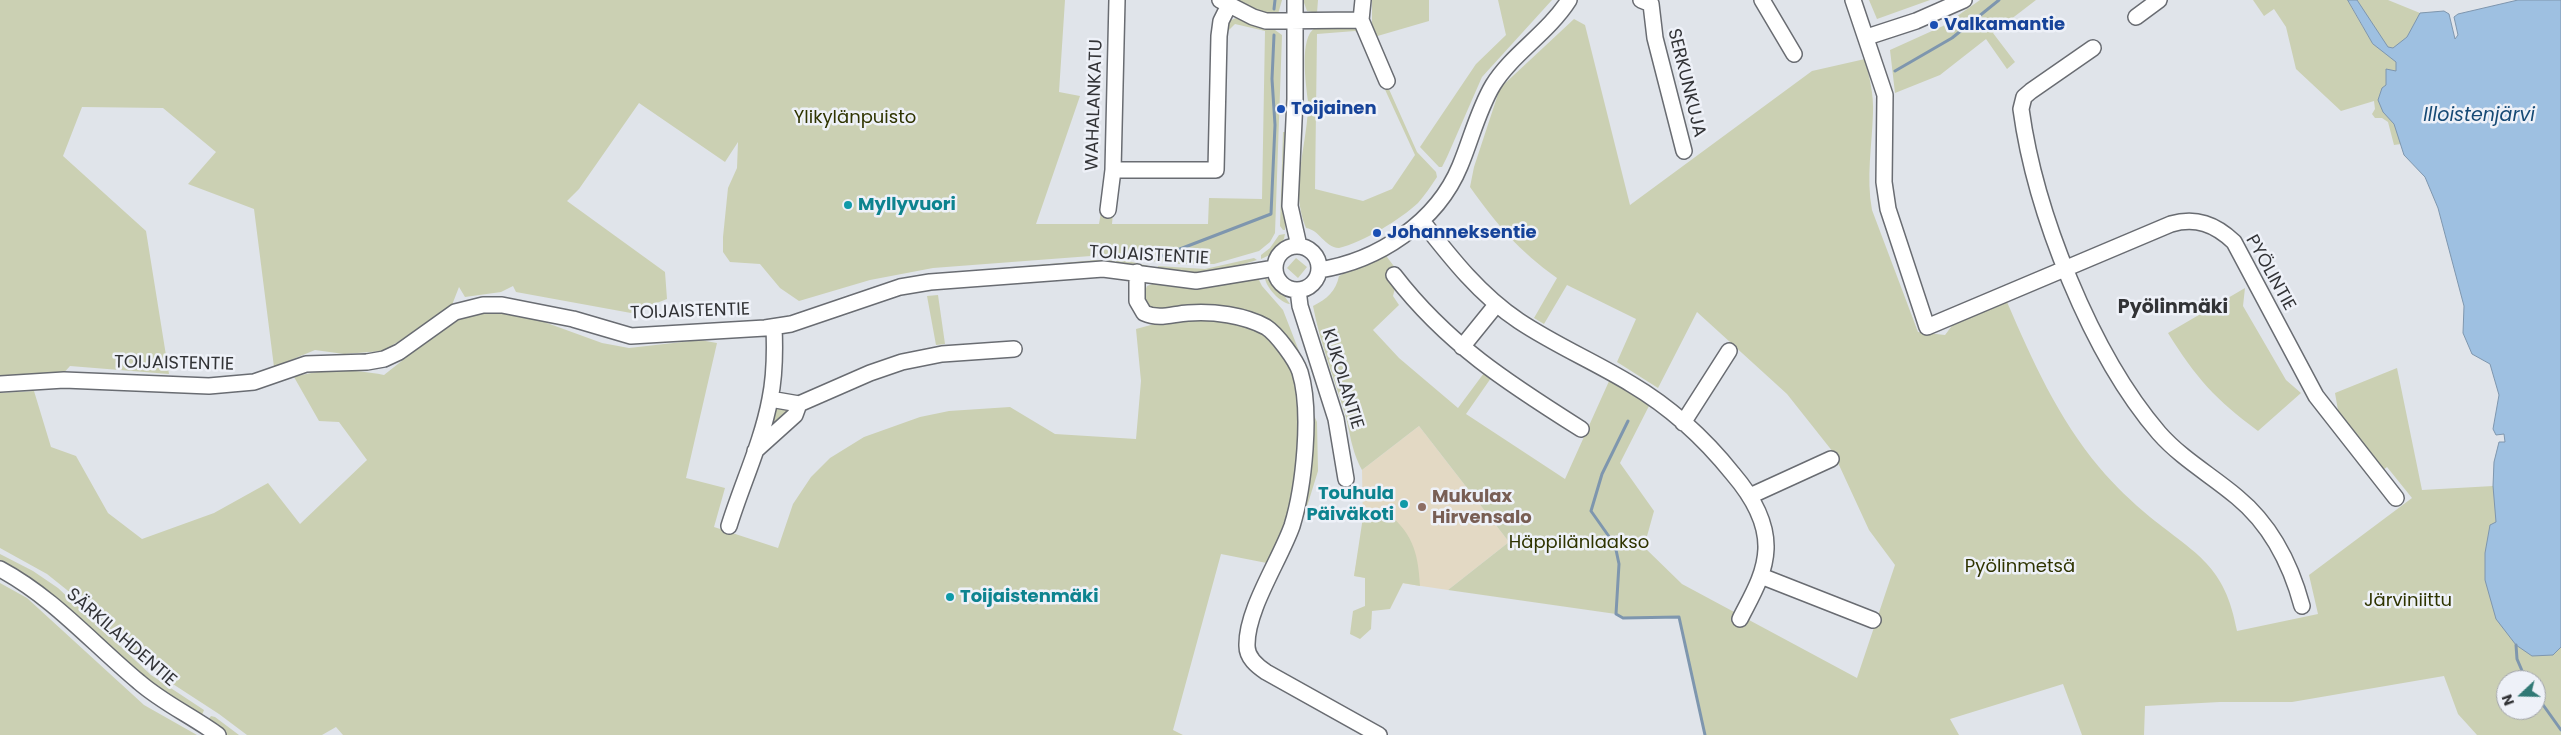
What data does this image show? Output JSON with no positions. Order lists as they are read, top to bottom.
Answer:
{
  "streets": {
    "street": [
      "SERKUNKUJA",
      "WAHALANKATU",
      "TOIJAISTENTIE",
      "PYÖLINTIE",
      "KUKOLANTIE",
      "SÄRKILAHDENTIE"
    ]
  },
  "crossings": [
    ["TOIJAISTENTIE", "KUKOLANTIE"]
  ],
  "districts": ["Pyölinmäki"],
  "water": ["Illoistenjärvi"],
  "parks": [
    "Ylikylänpuisto",
    "Häppilänlaakso",
    "Pyölinmetsä",
    "Järviniittu"
  ],
  "places": [
    "Valkamantie",
    "Toijainen",
    "Myllyvuori",
    "Johanneksentie",
    "Touhula Päiväkoti",
    "Mukulax Hirvensalo",
    "Toijaistenmäki"
  ],
  "north": "left"
}
